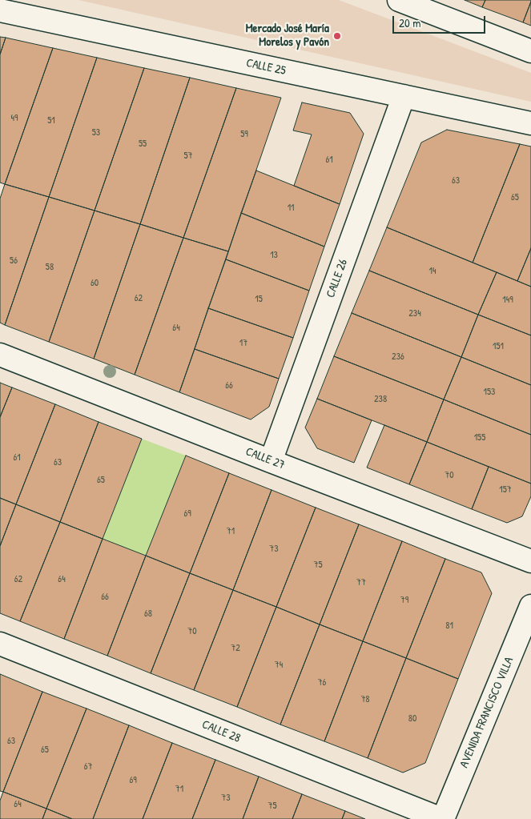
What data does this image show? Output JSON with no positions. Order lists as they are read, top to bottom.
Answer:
{
  "streets": {
    "street": [
      "CALLE 25",
      "CALLE 26",
      "CALLE 27",
      "AVENIDA FRANCISCO VILLA",
      "CALLE 28"
    ]
  },
  "crossings": [
    ["CALLE 25", "CALLE 26"],
    ["CALLE 26", "CALLE 27"],
    ["AVENIDA FRANCISCO VILLA", "CALLE 28"]
  ],
  "places": ["Mercado José María Morelos y Pavón"],
  "house_numbers": [
    "49",
    "51",
    "53",
    "59",
    "55",
    "57",
    "61",
    "63",
    "65",
    "11",
    "13",
    "56",
    "58",
    "14",
    "60",
    "62",
    "15",
    "149",
    "234",
    "64",
    "17",
    "151",
    "236",
    "66",
    "153",
    "238",
    "155",
    "61",
    "63",
    "70",
    "65",
    "157",
    "69",
    "71",
    "73",
    "75",
    "62",
    "64",
    "77",
    "66",
    "79",
    "68",
    "81",
    "70",
    "72",
    "74",
    "76",
    "78",
    "80",
    "63",
    "65",
    "67",
    "69",
    "71",
    "73",
    "64",
    "75"
  ],
  "scale_bar": "20 m"
}
